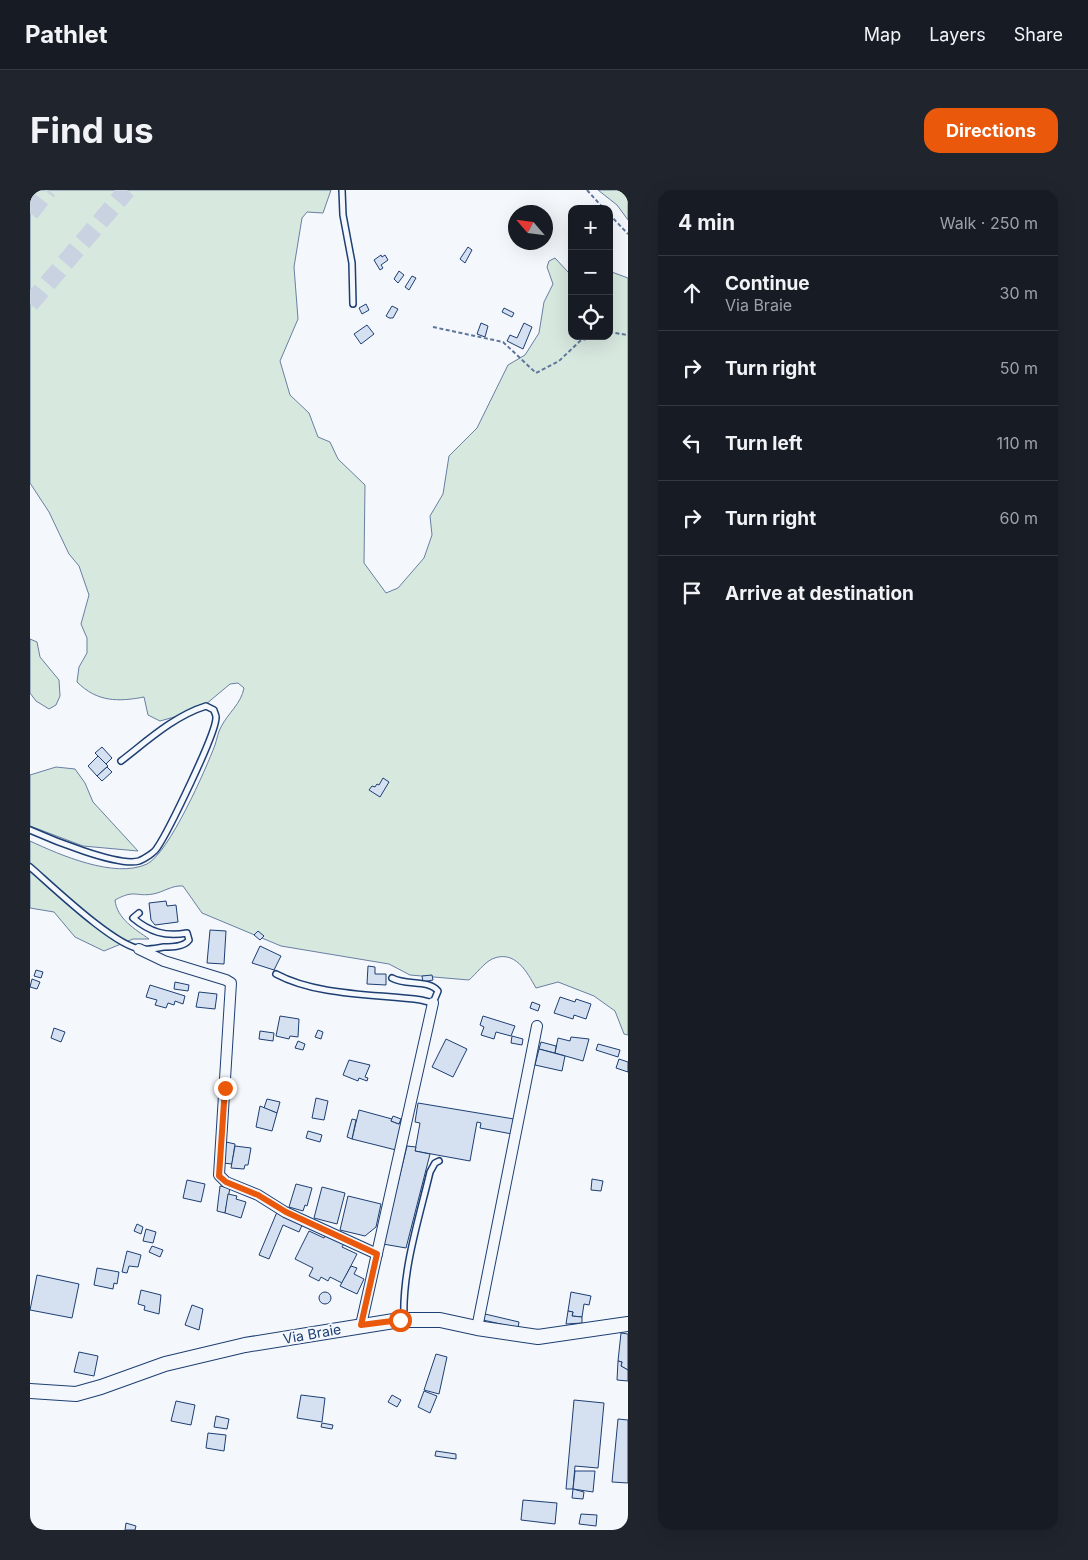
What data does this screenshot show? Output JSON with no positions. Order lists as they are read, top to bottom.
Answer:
{
  "streets": {
    "street": ["Via Braie"]
  },
  "north": "top left",
  "page": {
    "header": "Pathlet",
    "nav": ["Map", "Layers", "Share"],
    "buttons": "Directions",
    "title": "Find us",
    "heading": ["4 min", "Walk · 250 m"],
    "map_buttons": ["+", "−"],
    "list": [
      ["Continue", "Via Braie", "30 m"],
      ["Turn right", "50 m"],
      ["Turn left", "110 m"],
      ["Turn right", "60 m"],
      "Arrive at destination"
    ]
  }
}
